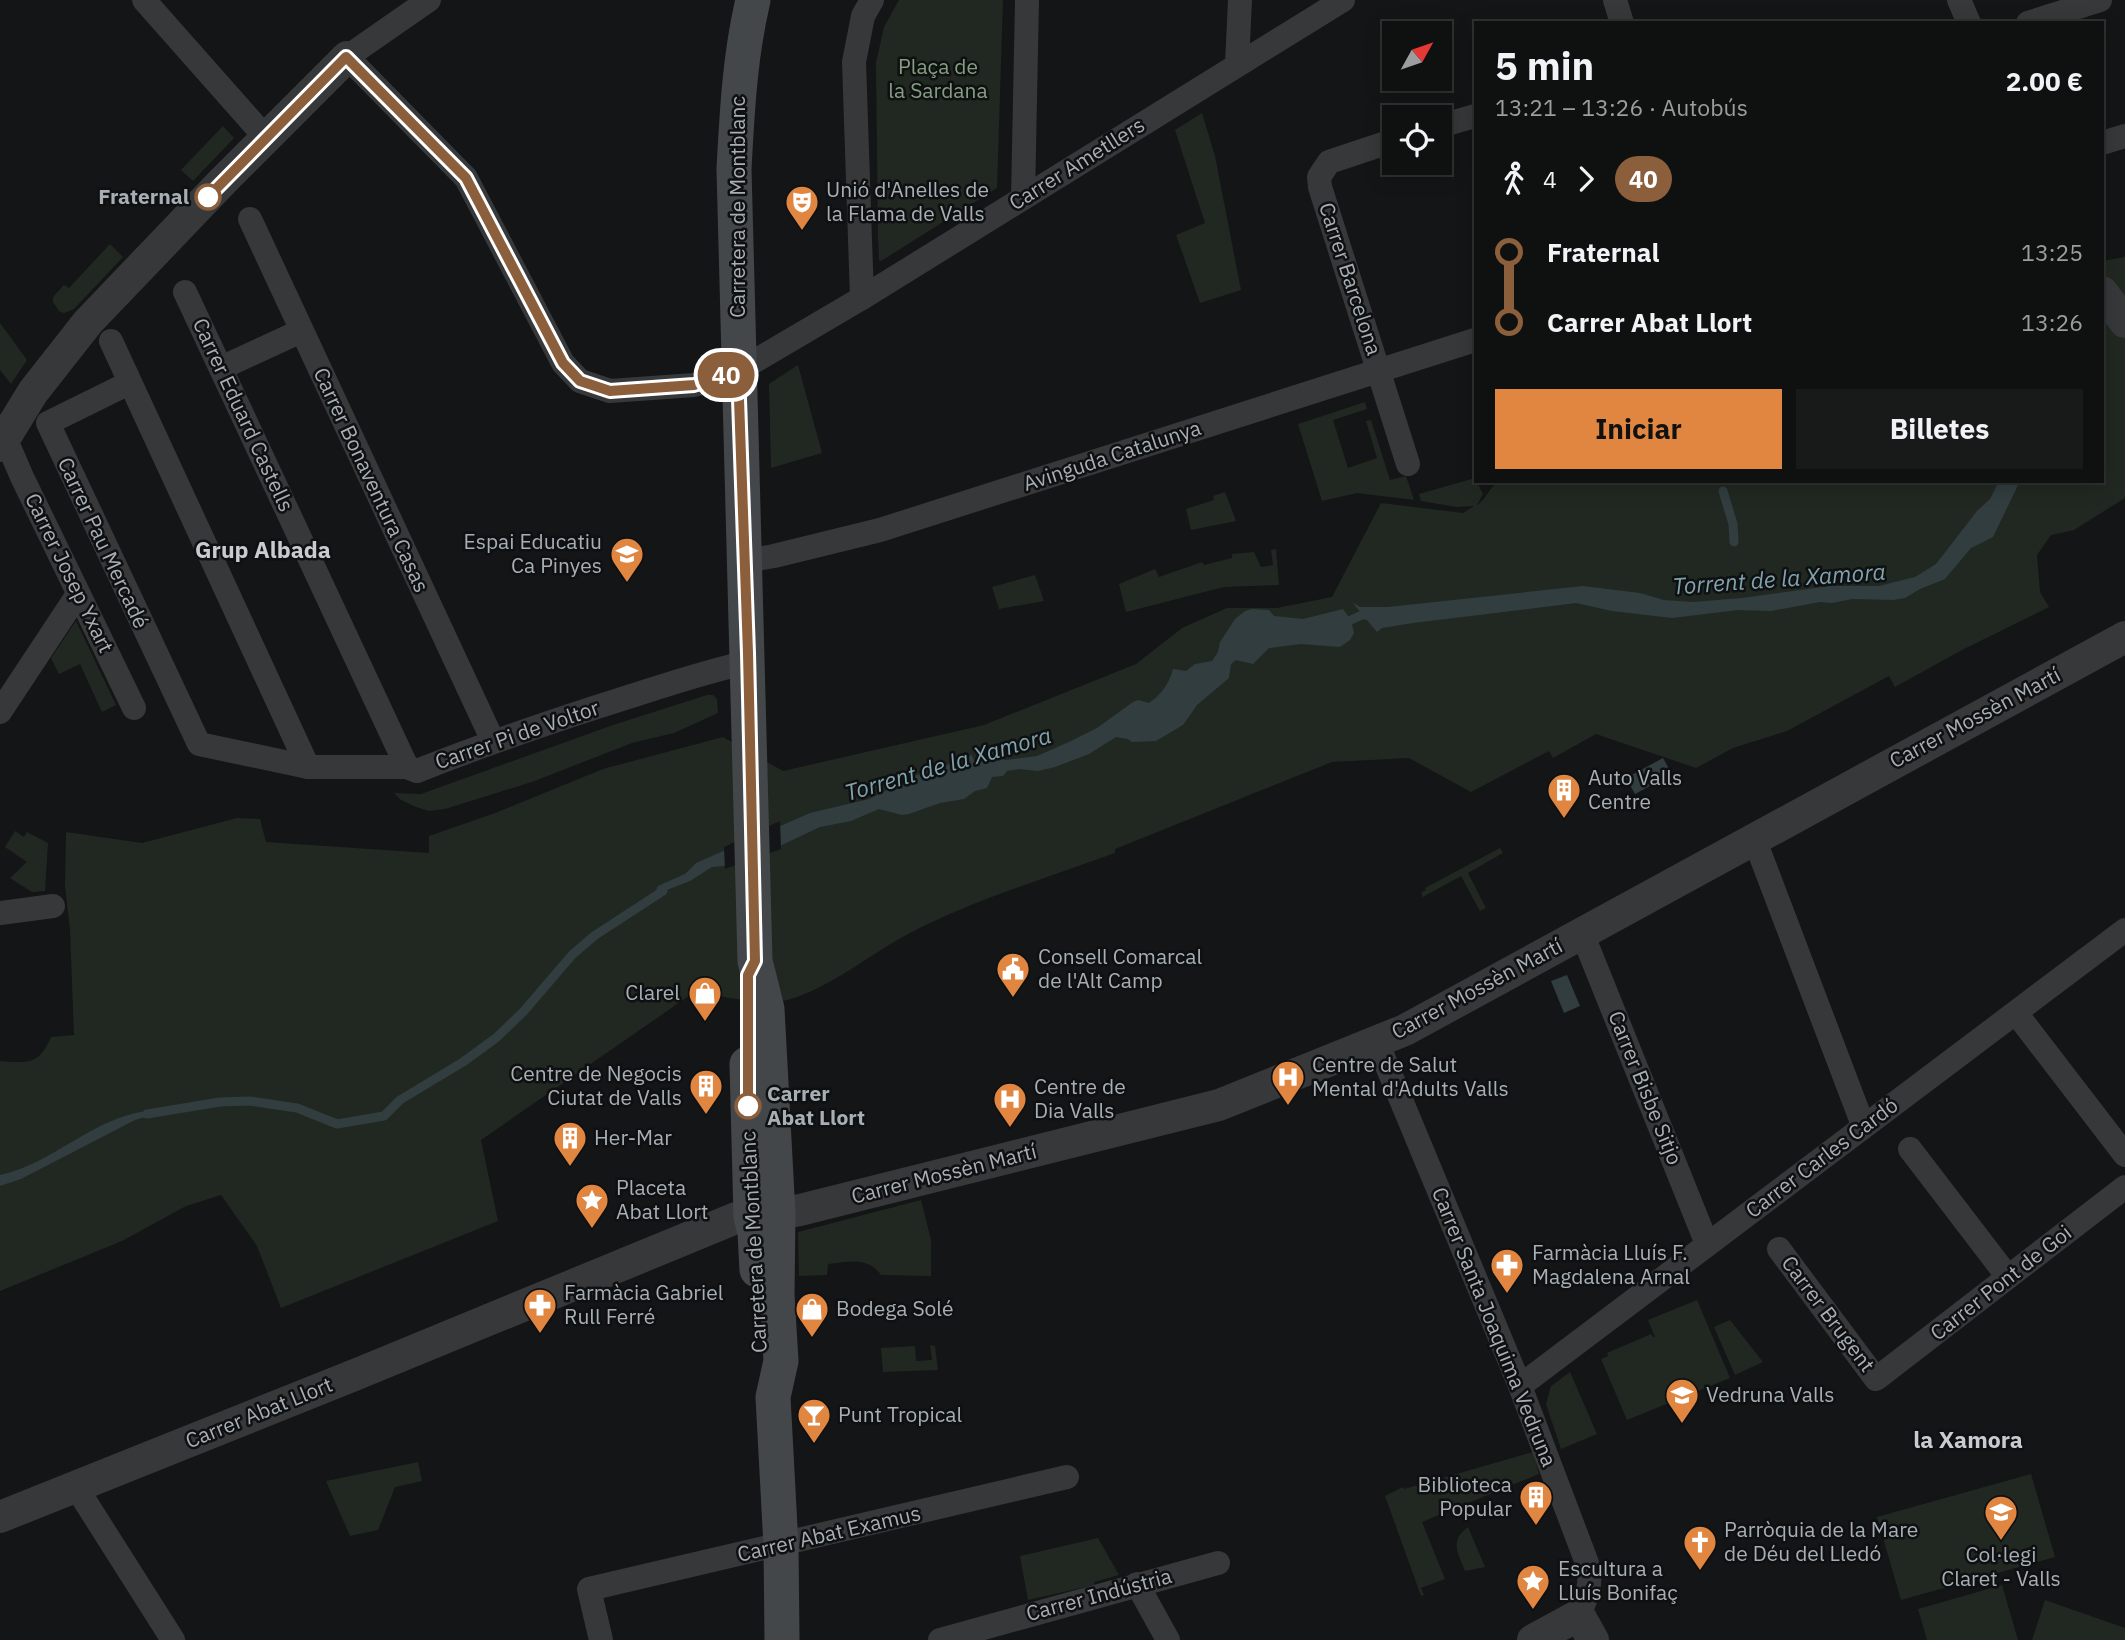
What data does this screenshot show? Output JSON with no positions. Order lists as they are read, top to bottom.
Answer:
{
  "streets": {
    "main road": ["Carretera de Montblanc"],
    "street": [
      "Carrer Ametllers",
      "Carrer Barcelona",
      "Carrer Eduard Castells",
      "Avinguda Catalunya",
      "Carrer Bonaventura Casas",
      "Carrer Pau Mercadé",
      "Carrer Josep Yxart",
      "Carrer Mossèn Martí",
      "Carrer Pi de Voltor",
      "Carrer Bisbe Sitjo",
      "Carrer Carles Cardó",
      "Carrer Pont de Goi",
      "Carrer Brugent",
      "Carrer Santa Joaquima Vedruna",
      "Carrer Abat Llort",
      "Carrer Abat Examus",
      "Carrer Indústria"
    ]
  },
  "crossings": [
    ["Carrer Ametllers", "Carretera de Montblanc"],
    ["Carretera de Montblanc", "Avinguda Catalunya"],
    ["Carretera de Montblanc", "Carrer Mossèn Martí"],
    ["Carretera de Montblanc", "Carrer Pi de Voltor"],
    ["Carretera de Montblanc", "Carrer Abat Llort"],
    ["Carretera de Montblanc", "Carrer Abat Examus"],
    ["Carrer Barcelona", "Avinguda Catalunya"],
    ["Carrer Eduard Castells", "Carrer Pi de Voltor"],
    ["Carrer Bonaventura Casas", "Carrer Pi de Voltor"],
    ["Carrer Pau Mercadé", "Carrer Pi de Voltor"],
    ["Carrer Mossèn Martí", "Carrer Bisbe Sitjo"],
    ["Carrer Mossèn Martí", "Carrer Santa Joaquima Vedruna"],
    ["Carrer Mossèn Martí", "Carrer Abat Llort"],
    ["Carrer Bisbe Sitjo", "Carrer Carles Cardó"],
    ["Carrer Carles Cardó", "Carrer Santa Joaquima Vedruna"],
    ["Carrer Pont de Goi", "Carrer Brugent"]
  ],
  "districts": ["Grup Albada", "la Xamora"],
  "water": ["Torrent de la Xamora"],
  "parks": ["Plaça de la Sardana"],
  "places": {
    "other": ["Fraternal", "Carrer Abat Llort"],
    "theatre": ["Unió d'Anelles de la Flama de Valls"],
    "school or university": ["Espai Educatiu Ca Pinyes", "Vedruna Valls", "Col·legi Claret - Valls"],
    "building": [
      "Auto Valls Centre",
      "Centre de Negocis Ciutat de Valls",
      "Her-Mar",
      "Biblioteca Popular"
    ],
    "public building": ["Consell Comarcal de l'Alt Camp"],
    "shop": ["Clarel", "Bodega Solé"],
    "hospital": ["Centre de Salut Mental d'Adults Valls", "Centre de Dia Valls"],
    "place": ["Placeta Abat Llort", "Escultura a Lluís Bonifaç"],
    "pharmacy": ["Farmàcia Lluís F. Magdalena Arnal", "Farmàcia Gabriel Rull Ferré"],
    "bar": ["Punt Tropical"],
    "church": ["Parròquia de la Mare de Déu del Lledó"]
  },
  "lines": ["bus line 40"],
  "north": "top right",
  "page": {
    "on_map": "40",
    "heading": ["5 min", "13:21 – 13:26 · Autobús", "2.00 €"],
    "legs": ["4", "40"],
    "list": [
      {
        "name": "Fraternal",
        "value": "13:25"
      },
      {
        "name": "Carrer Abat Llort",
        "value": "13:26"
      }
    ],
    "buttons": ["Iniciar", "Billetes"]
  }
}
